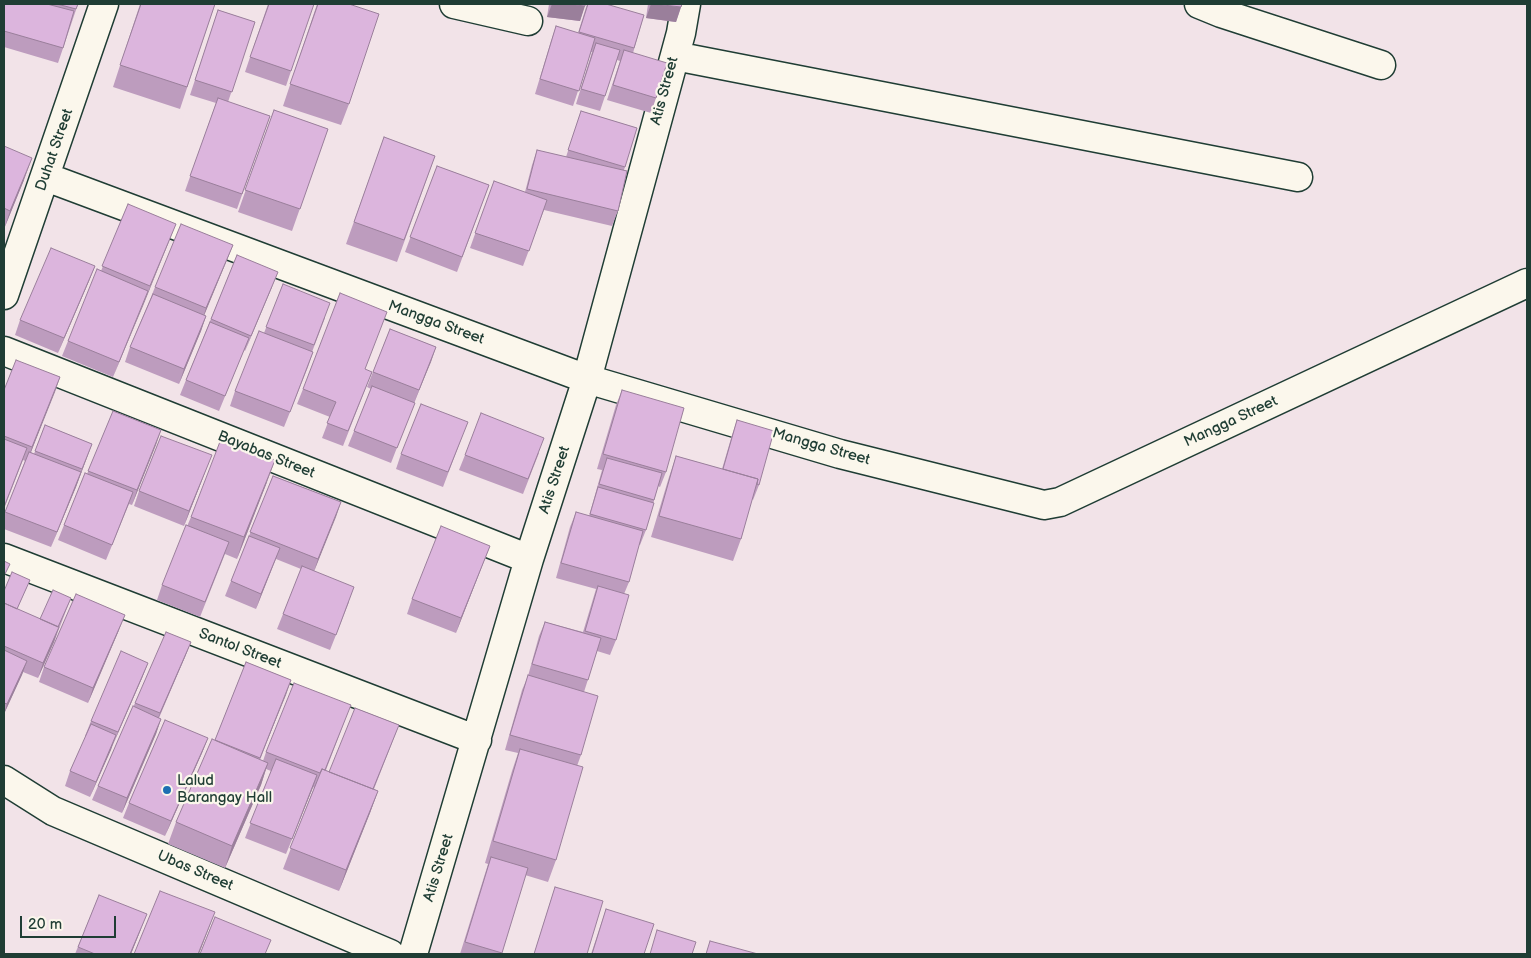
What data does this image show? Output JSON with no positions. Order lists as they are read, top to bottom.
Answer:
{
  "streets": {
    "street": [
      "Atis Street",
      "Duhat Street",
      "Mangga Street",
      "Bayabas Street",
      "Santol Street",
      "Ubas Street"
    ]
  },
  "crossings": [
    ["Atis Street", "Mangga Street"],
    ["Atis Street", "Bayabas Street"],
    ["Atis Street", "Santol Street"],
    ["Duhat Street", "Mangga Street"]
  ],
  "places": ["Lalud Barangay Hall"],
  "scale_bar": "20 m"
}
